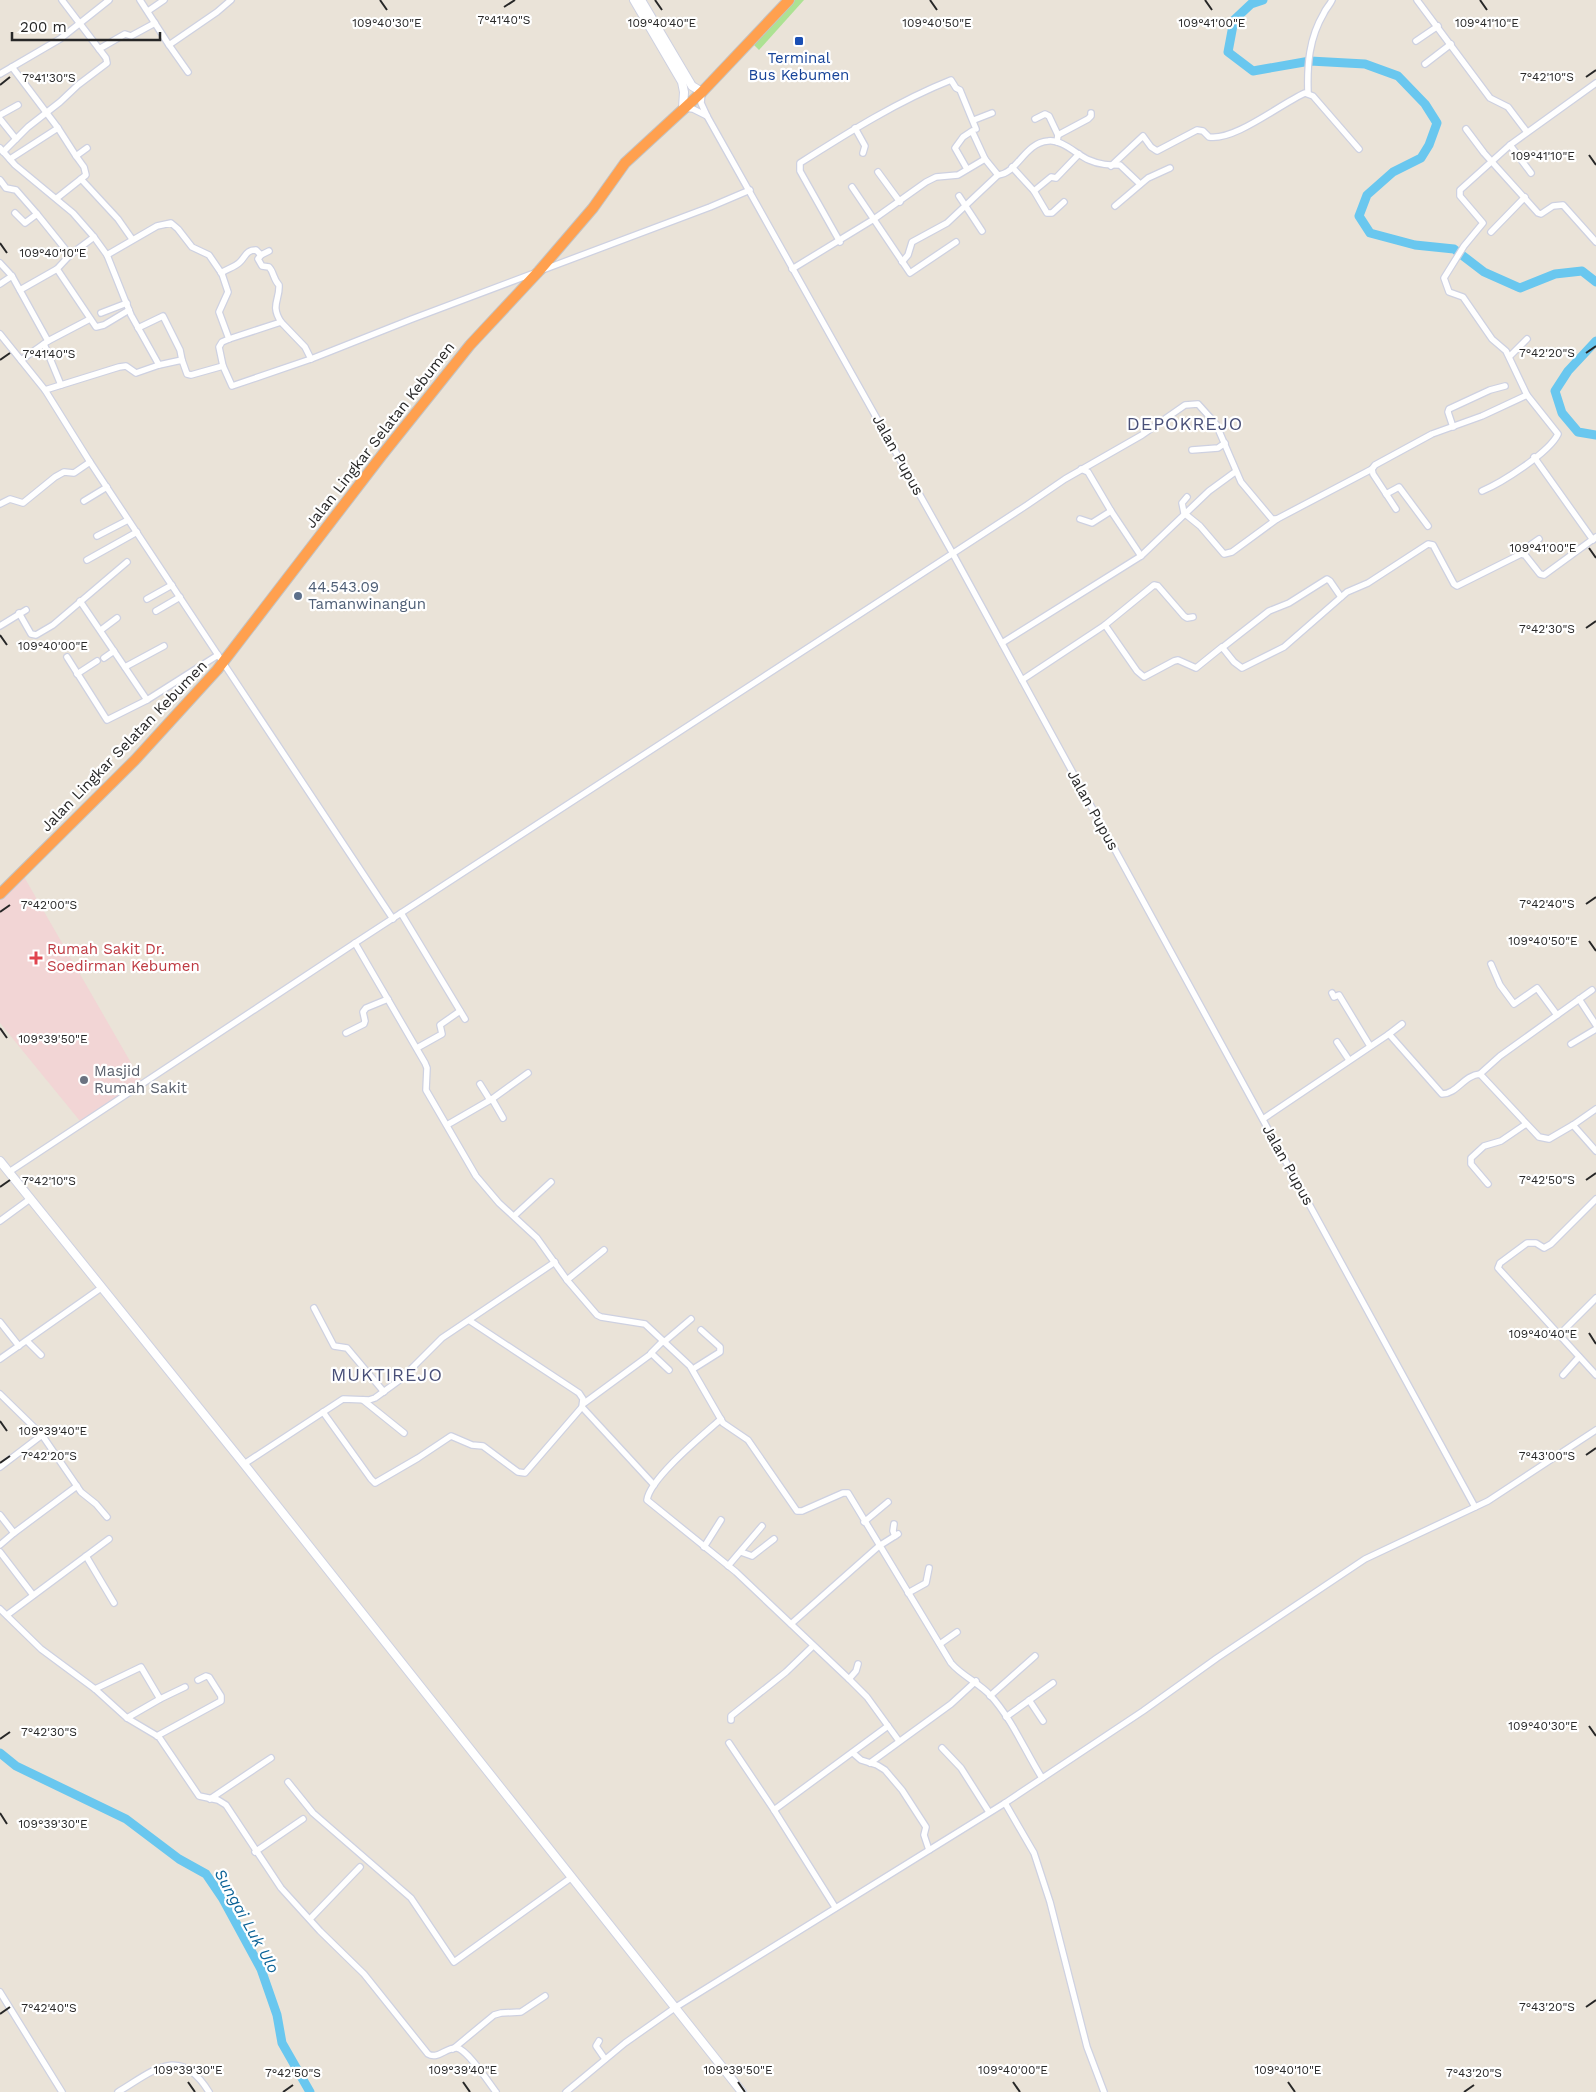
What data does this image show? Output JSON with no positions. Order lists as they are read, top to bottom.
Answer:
{
  "streets": {
    "highway": ["Jalan Lingkar Selatan Kebumen"],
    "street": ["Jalan Pupus"]
  },
  "crossings": [
    ["Jalan Lingkar Selatan Kebumen", "Jalan Pupus"]
  ],
  "districts": ["DEPOKREJO", "MUKTIREJO"],
  "water": ["Sungai Luk Ulo"],
  "places": {
    "transit": ["Terminal Bus Kebumen"],
    "other": ["44.543.09 Tamanwinangun", "Masjid Rumah Sakit"],
    "health": ["Rumah Sakit Dr. Soedirman Kebumen"]
  },
  "scale_bar": "200 m",
  "coordinates": [
    "7°41'40\"S",
    "109°40'50\"E",
    "109°40'30\"E",
    "109°40'40\"E",
    "109°41'00\"E",
    "109°41'10\"E",
    "7°42'10\"S",
    "7°41'30\"S",
    "109°40'10\"E",
    "7°42'20\"S",
    "7°42'30\"S",
    "109°40'00\"E",
    "7°42'40\"S",
    "7°42'00\"S",
    "109°39'50\"E",
    "7°42'50\"S",
    "109°39'40\"E",
    "7°43'00\"S",
    "109°39'30\"E",
    "7°43'20\"S"
  ]
}
